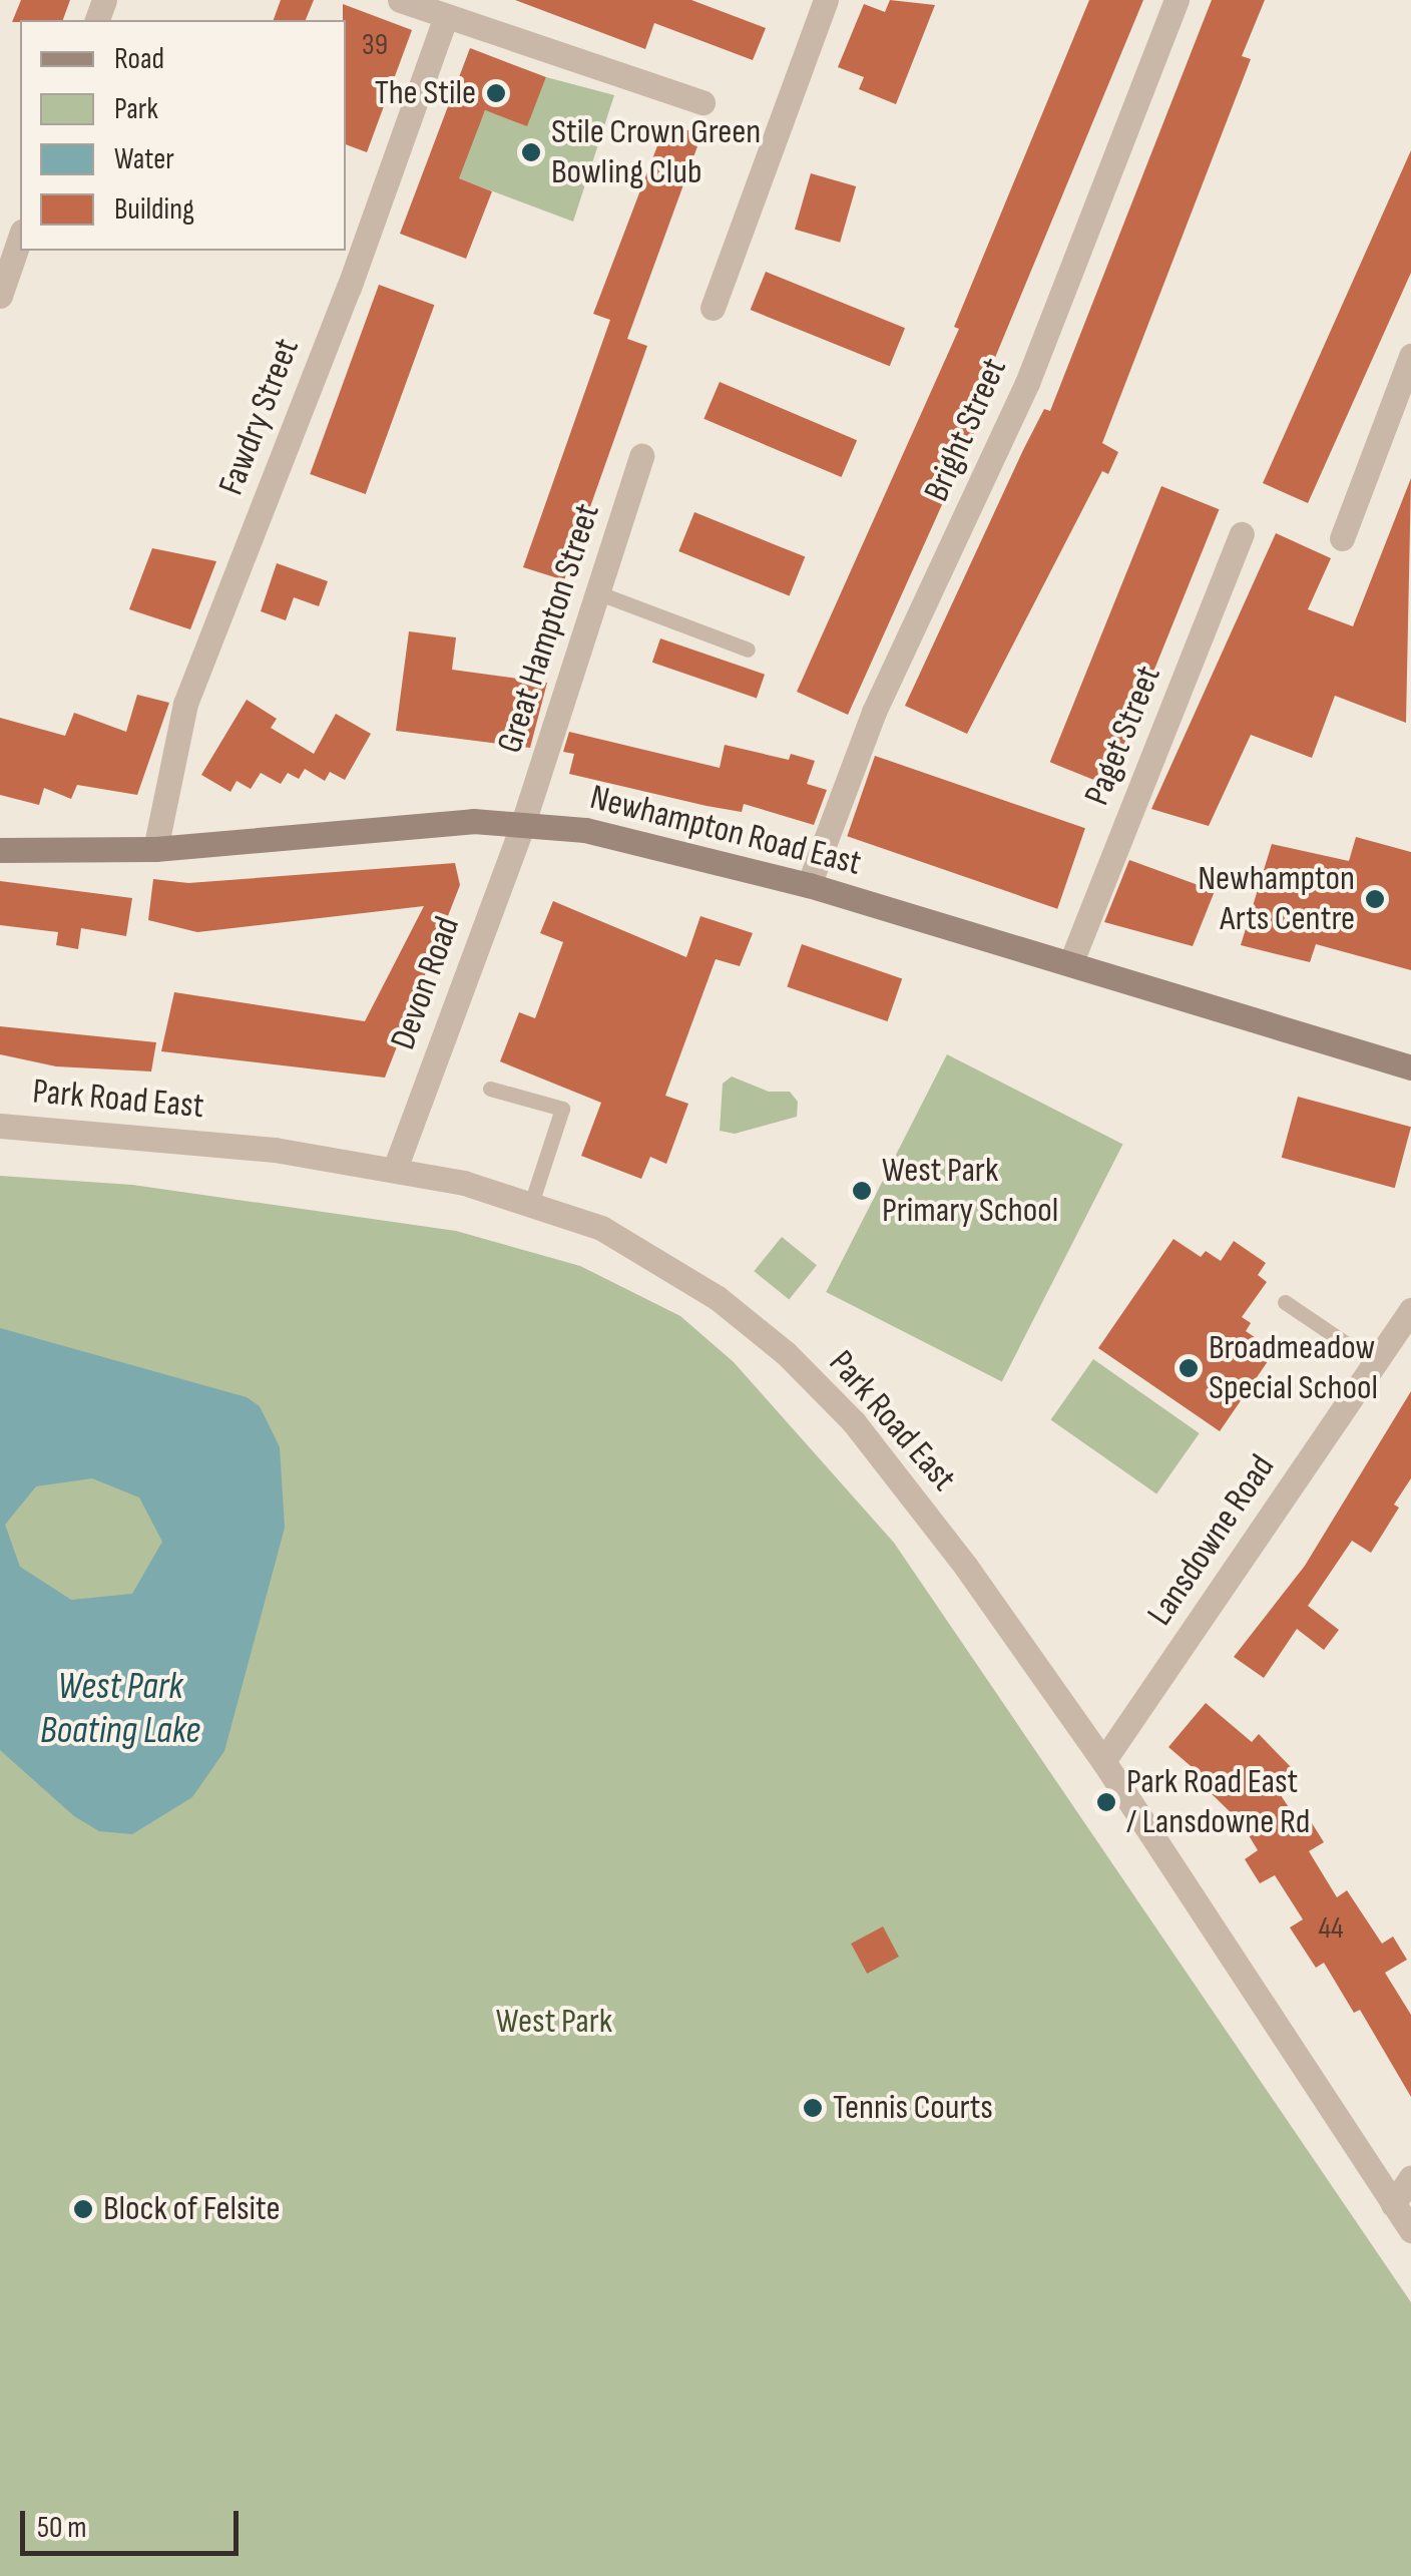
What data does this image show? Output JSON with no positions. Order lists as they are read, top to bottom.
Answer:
{
  "streets": {
    "street": [
      "Fawdry Street",
      "Bright Street",
      "Great Hampton Street",
      "Paget Street",
      "Newhampton Road East",
      "Devon Road",
      "Park Road East",
      "Lansdowne Road"
    ]
  },
  "crossings": [
    ["Fawdry Street", "Newhampton Road East"],
    ["Bright Street", "Newhampton Road East"],
    ["Great Hampton Street", "Newhampton Road East"],
    ["Great Hampton Street", "Devon Road"],
    ["Paget Street", "Newhampton Road East"],
    ["Newhampton Road East", "Devon Road"],
    ["Devon Road", "Park Road East"],
    ["Park Road East", "Lansdowne Road"]
  ],
  "water": ["West Park Boating Lake"],
  "parks": ["West Park"],
  "places": [
    "The Stile",
    "Stile Crown Green Bowling Club",
    "Newhampton Arts Centre",
    "West Park Primary School",
    "Broadmeadow Special School",
    "Park Road East / Lansdowne Rd",
    "Tennis Courts",
    "Block of Felsite"
  ],
  "house_numbers": ["39", "44"],
  "legend": [
    "Road",
    "Park",
    "Water",
    "Building"
  ],
  "scale_bar": "50 m"
}
